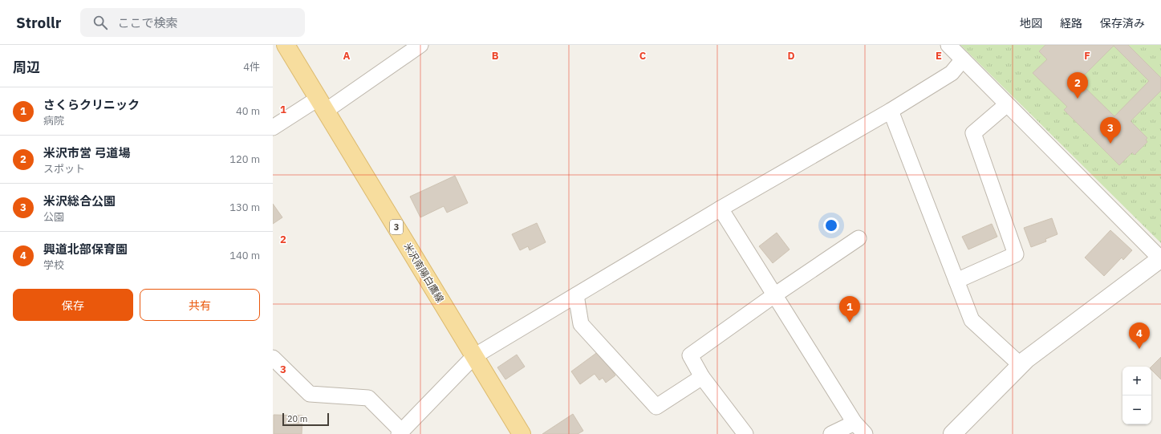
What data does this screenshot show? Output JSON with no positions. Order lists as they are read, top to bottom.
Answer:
{
  "streets": {
    "main road": ["3", "米沢南陽白鷹線"]
  },
  "scale_bar": "20 m",
  "page": {
    "header": "Strollr",
    "search": "ここで検索",
    "nav": ["地図", "経路", "保存済み"],
    "heading": ["周辺", "4件"],
    "pins": [
      "2",
      "3",
      "1",
      "4"
    ],
    "list": [
      {
        "mark": "1",
        "name": "さくらクリニック",
        "note": "病院",
        "value": "40 m"
      },
      {
        "mark": "2",
        "name": "米沢市営 弓道場",
        "note": "スポット",
        "value": "120 m"
      },
      {
        "mark": "3",
        "name": "米沢総合公園",
        "note": "公園",
        "value": "130 m"
      },
      {
        "mark": "4",
        "name": "興道北部保育園",
        "note": "学校",
        "value": "140 m"
      }
    ],
    "buttons": ["保存", "共有"],
    "map_buttons": ["+", "−"],
    "scale": "20 m"
  },
  "grid": {
    "columns": [
      "A",
      "B",
      "C",
      "D",
      "E",
      "F"
    ],
    "rows": ["1", "2", "3"]
  }
}
